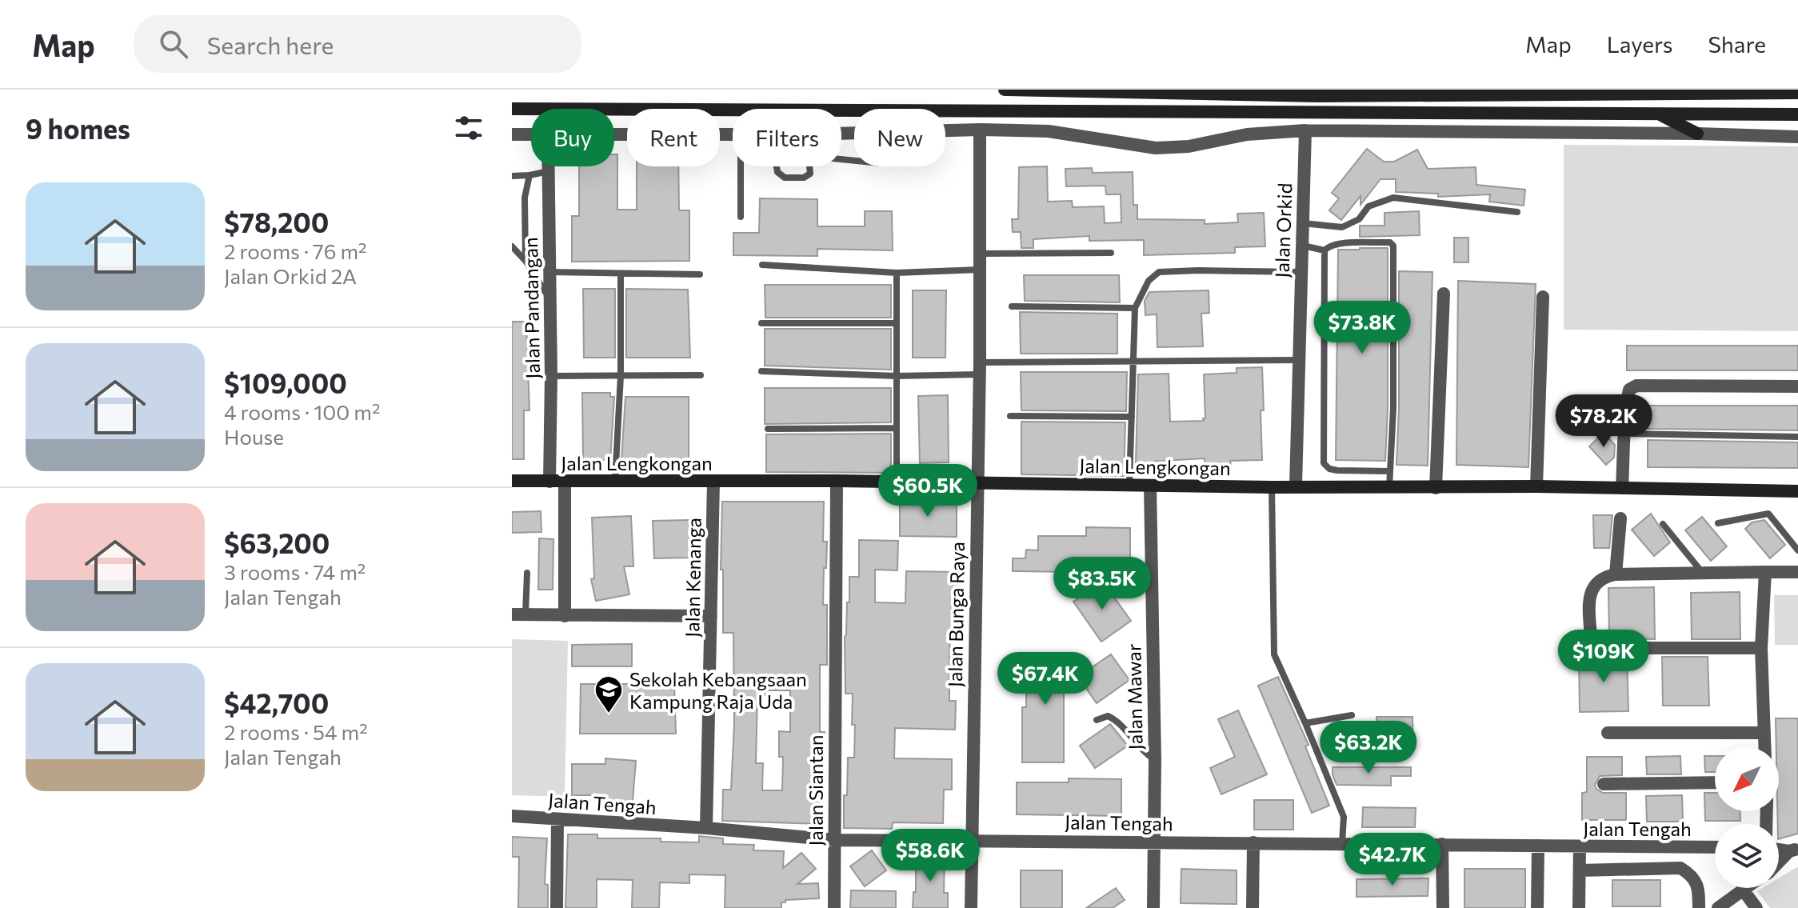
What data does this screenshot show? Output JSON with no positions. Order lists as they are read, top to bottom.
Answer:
{
  "streets": {
    "main road": ["Jalan Lengkongan"],
    "street": [
      "Jalan Orkid",
      "Jalan Pandangan",
      "Jalan Kenanga",
      "Jalan Bunga Raya",
      "Jalan Mawar",
      "Jalan Siantan",
      "Jalan Tengah"
    ]
  },
  "crossings": [
    ["Jalan Orkid", "Jalan Lengkongan"],
    ["Jalan Pandangan", "Jalan Lengkongan"],
    ["Jalan Lengkongan", "Jalan Kenanga"],
    ["Jalan Lengkongan", "Jalan Bunga Raya"],
    ["Jalan Lengkongan", "Jalan Mawar"],
    ["Jalan Lengkongan", "Jalan Siantan"],
    ["Jalan Kenanga", "Jalan Tengah"],
    ["Jalan Bunga Raya", "Jalan Tengah"],
    ["Jalan Mawar", "Jalan Tengah"],
    ["Jalan Siantan", "Jalan Tengah"]
  ],
  "places": {
    "school or university": ["Sekolah Kebangsaan Kampung Raja Uda"]
  },
  "north": "bottom left",
  "page": {
    "header": "Map",
    "search": "Search here",
    "nav": ["Map", "Layers", "Share"],
    "heading": "9 homes",
    "chip": [
      "Buy",
      "Rent",
      "Filters",
      "New"
    ],
    "list": [
      {
        "name": "$78,200",
        "note": "2 rooms · 76 m² · Jalan Orkid 2A"
      },
      {
        "name": "$109,000",
        "note": "4 rooms · 100 m² · House"
      },
      {
        "name": "$63,200",
        "note": "3 rooms · 74 m² · Jalan Tengah"
      },
      {
        "name": "$42,700",
        "note": "2 rooms · 54 m² · Jalan Tengah"
      }
    ],
    "price": [
      "$73.8K",
      "$78.2K",
      "$60.5K",
      "$83.5K",
      "$109K",
      "$67.4K",
      "$63.2K",
      "$58.6K",
      "$42.7K"
    ]
  }
}
